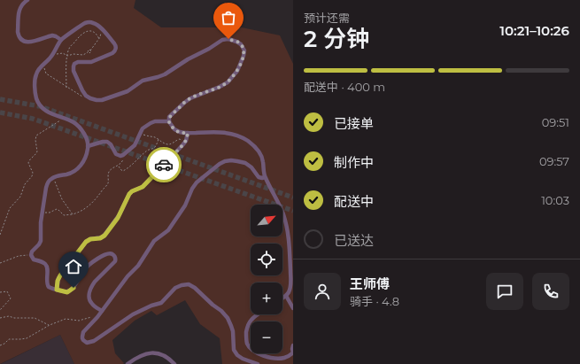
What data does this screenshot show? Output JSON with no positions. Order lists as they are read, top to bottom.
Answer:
{
  "north": "top right",
  "page": {
    "heading": ["2 分钟", "预计还需", "10:21–10:26"],
    "panel": ["王师傅", "骑手 · 4.8"],
    "bar": "配送中 · 400 m",
    "list": [
      ["已接单", "09:51"],
      ["制作中", "09:57"],
      ["配送中", "10:03"],
      "已送达"
    ],
    "map_buttons": ["+", "−"]
  }
}
